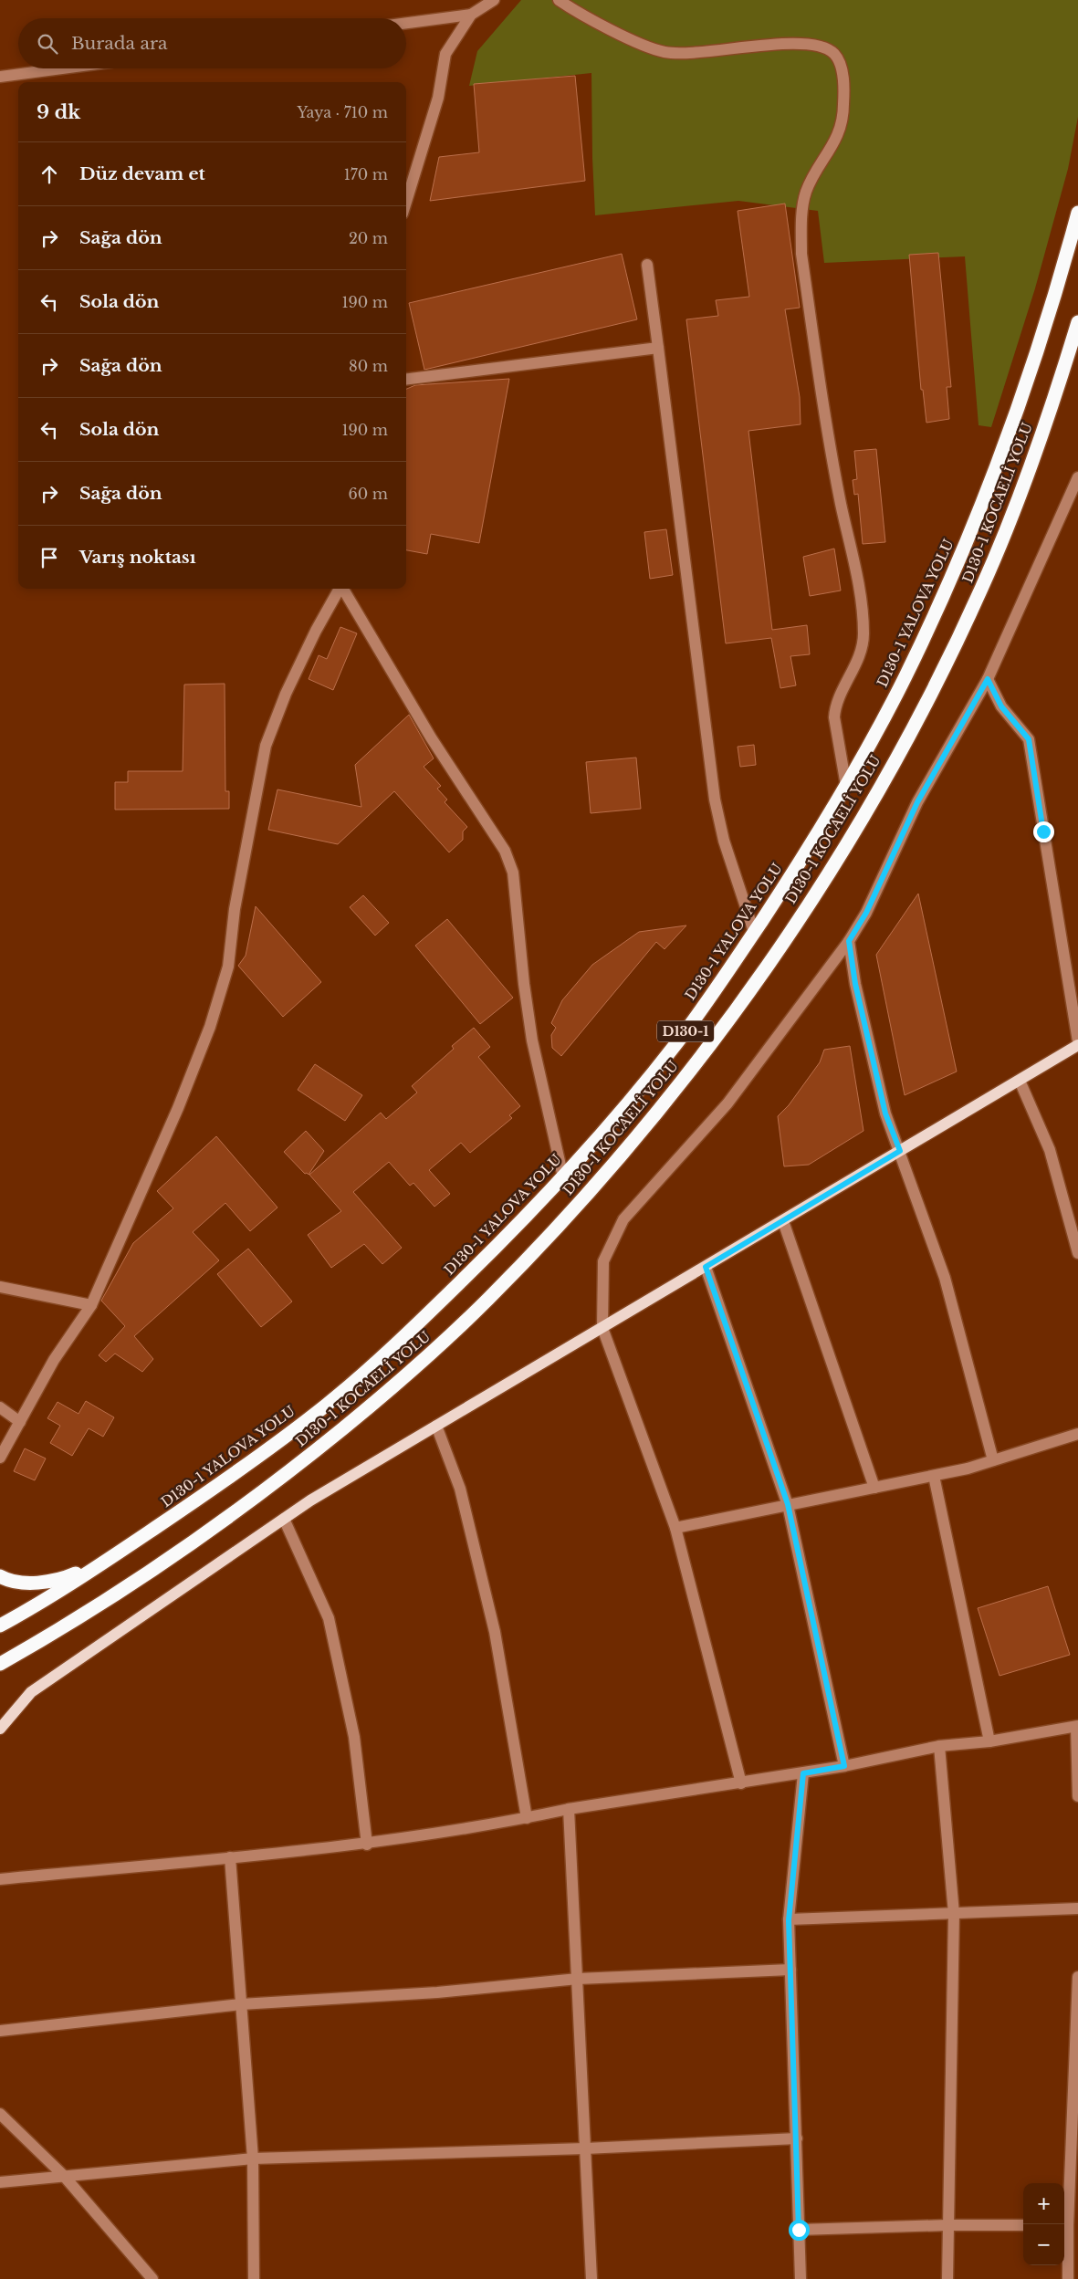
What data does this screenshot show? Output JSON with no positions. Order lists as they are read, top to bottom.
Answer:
{
  "streets": {
    "highway": ["D130-1 KOCAELİ YOLU", "D130-1 YALOVA YOLU", "D130-1"]
  },
  "page": {
    "search": "Burada ara",
    "heading": ["9 dk", "Yaya · 710 m"],
    "list": [
      ["Düz devam et", "170 m"],
      ["Sağa dön", "20 m"],
      ["Sola dön", "190 m"],
      ["Sağa dön", "80 m"],
      ["Sola dön", "190 m"],
      ["Sağa dön", "60 m"],
      "Varış noktası"
    ],
    "map_buttons": ["+", "−"]
  }
}
